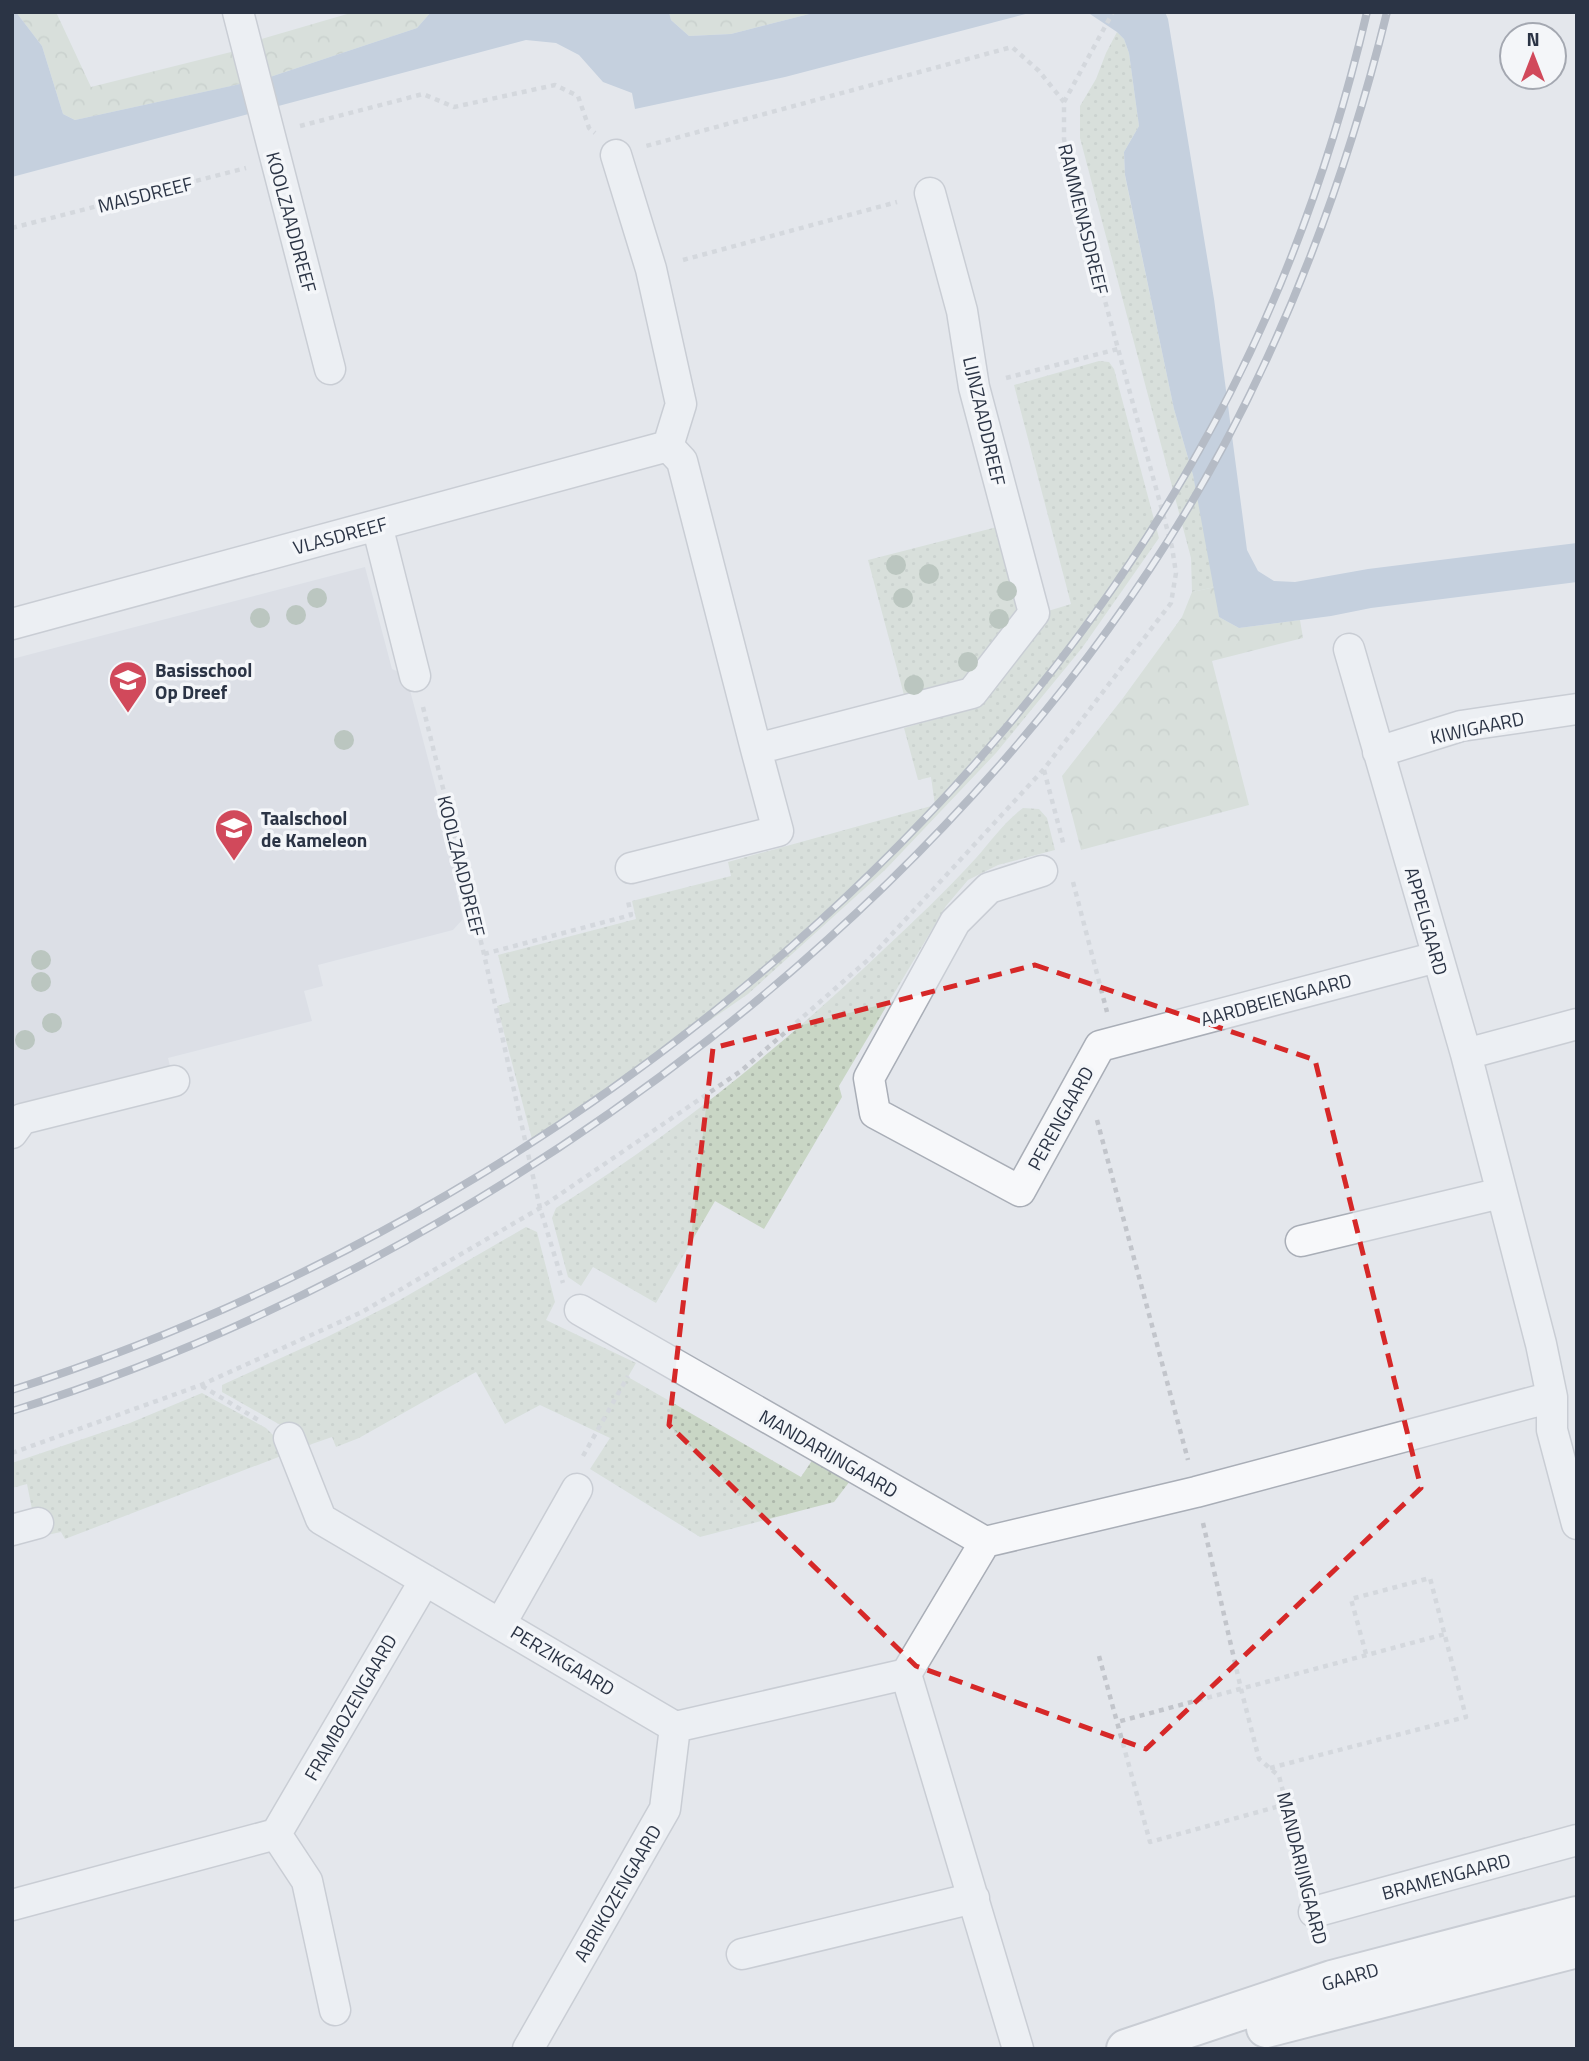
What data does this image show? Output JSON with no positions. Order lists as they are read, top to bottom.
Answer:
{
  "streets": {
    "street": [
      "KOOLZAADDREEF",
      "LIJNZAADDREEF",
      "VLASDREEF",
      "KIWIGAARD",
      "APPELGAARD",
      "AARDBEIENGAARD",
      "PERENGAARD",
      "MANDARIJNGAARD",
      "PERZIKGAARD",
      "FRAMBOZENGAARD",
      "BRAMENGAARD",
      "ABRIKOZENGAARD",
      "GAARD"
    ],
    "path": ["MAISDREEF", "RAMMENASDREEF"]
  },
  "crossings": [
    ["MAISDREEF", "KOOLZAADDREEF"],
    ["RAMMENASDREEF", "KOOLZAADDREEF"],
    ["KIWIGAARD", "APPELGAARD"],
    ["APPELGAARD", "AARDBEIENGAARD"],
    ["AARDBEIENGAARD", "PERENGAARD"],
    ["PERENGAARD", "MANDARIJNGAARD"],
    ["MANDARIJNGAARD", "BRAMENGAARD"],
    ["PERZIKGAARD", "FRAMBOZENGAARD"],
    ["PERZIKGAARD", "ABRIKOZENGAARD"]
  ],
  "places": {
    "school or university": ["Basisschool Op Dreef", "Taalschool de Kameleon"]
  },
  "north": "top"
}
